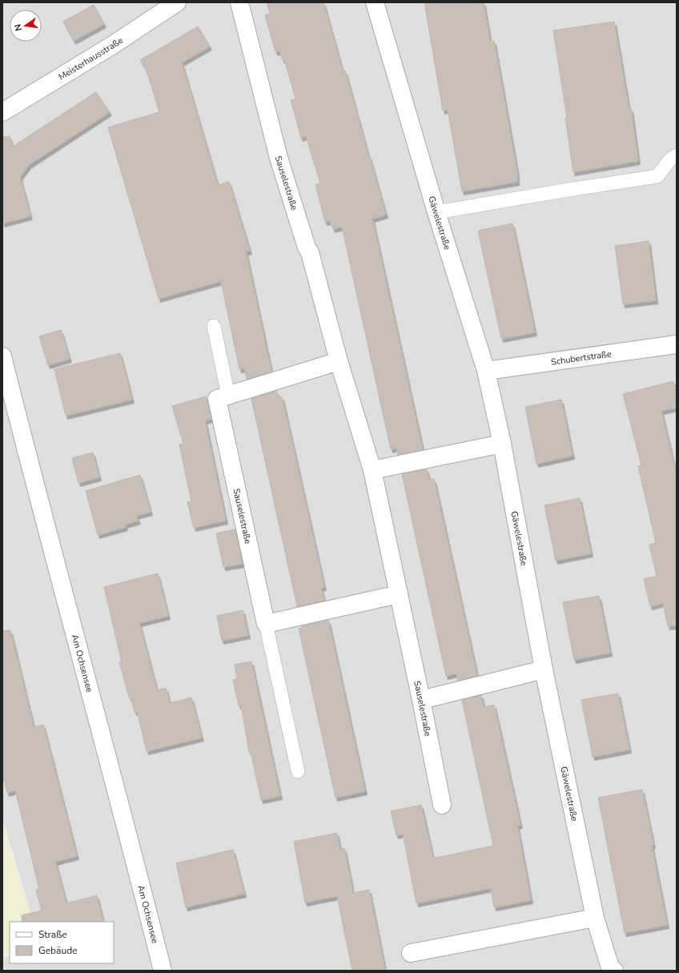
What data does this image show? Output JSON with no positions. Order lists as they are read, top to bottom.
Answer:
{
  "streets": {
    "street": [
      "Meisterhausstraße",
      "Sauselestraße",
      "Gäwelestraße",
      "Schubertstraße",
      "Am Ochsensee"
    ]
  },
  "crossings": [
    ["Gäwelestraße", "Schubertstraße"]
  ],
  "legend": ["Straße", "Gebäude"],
  "north": "left"
}
